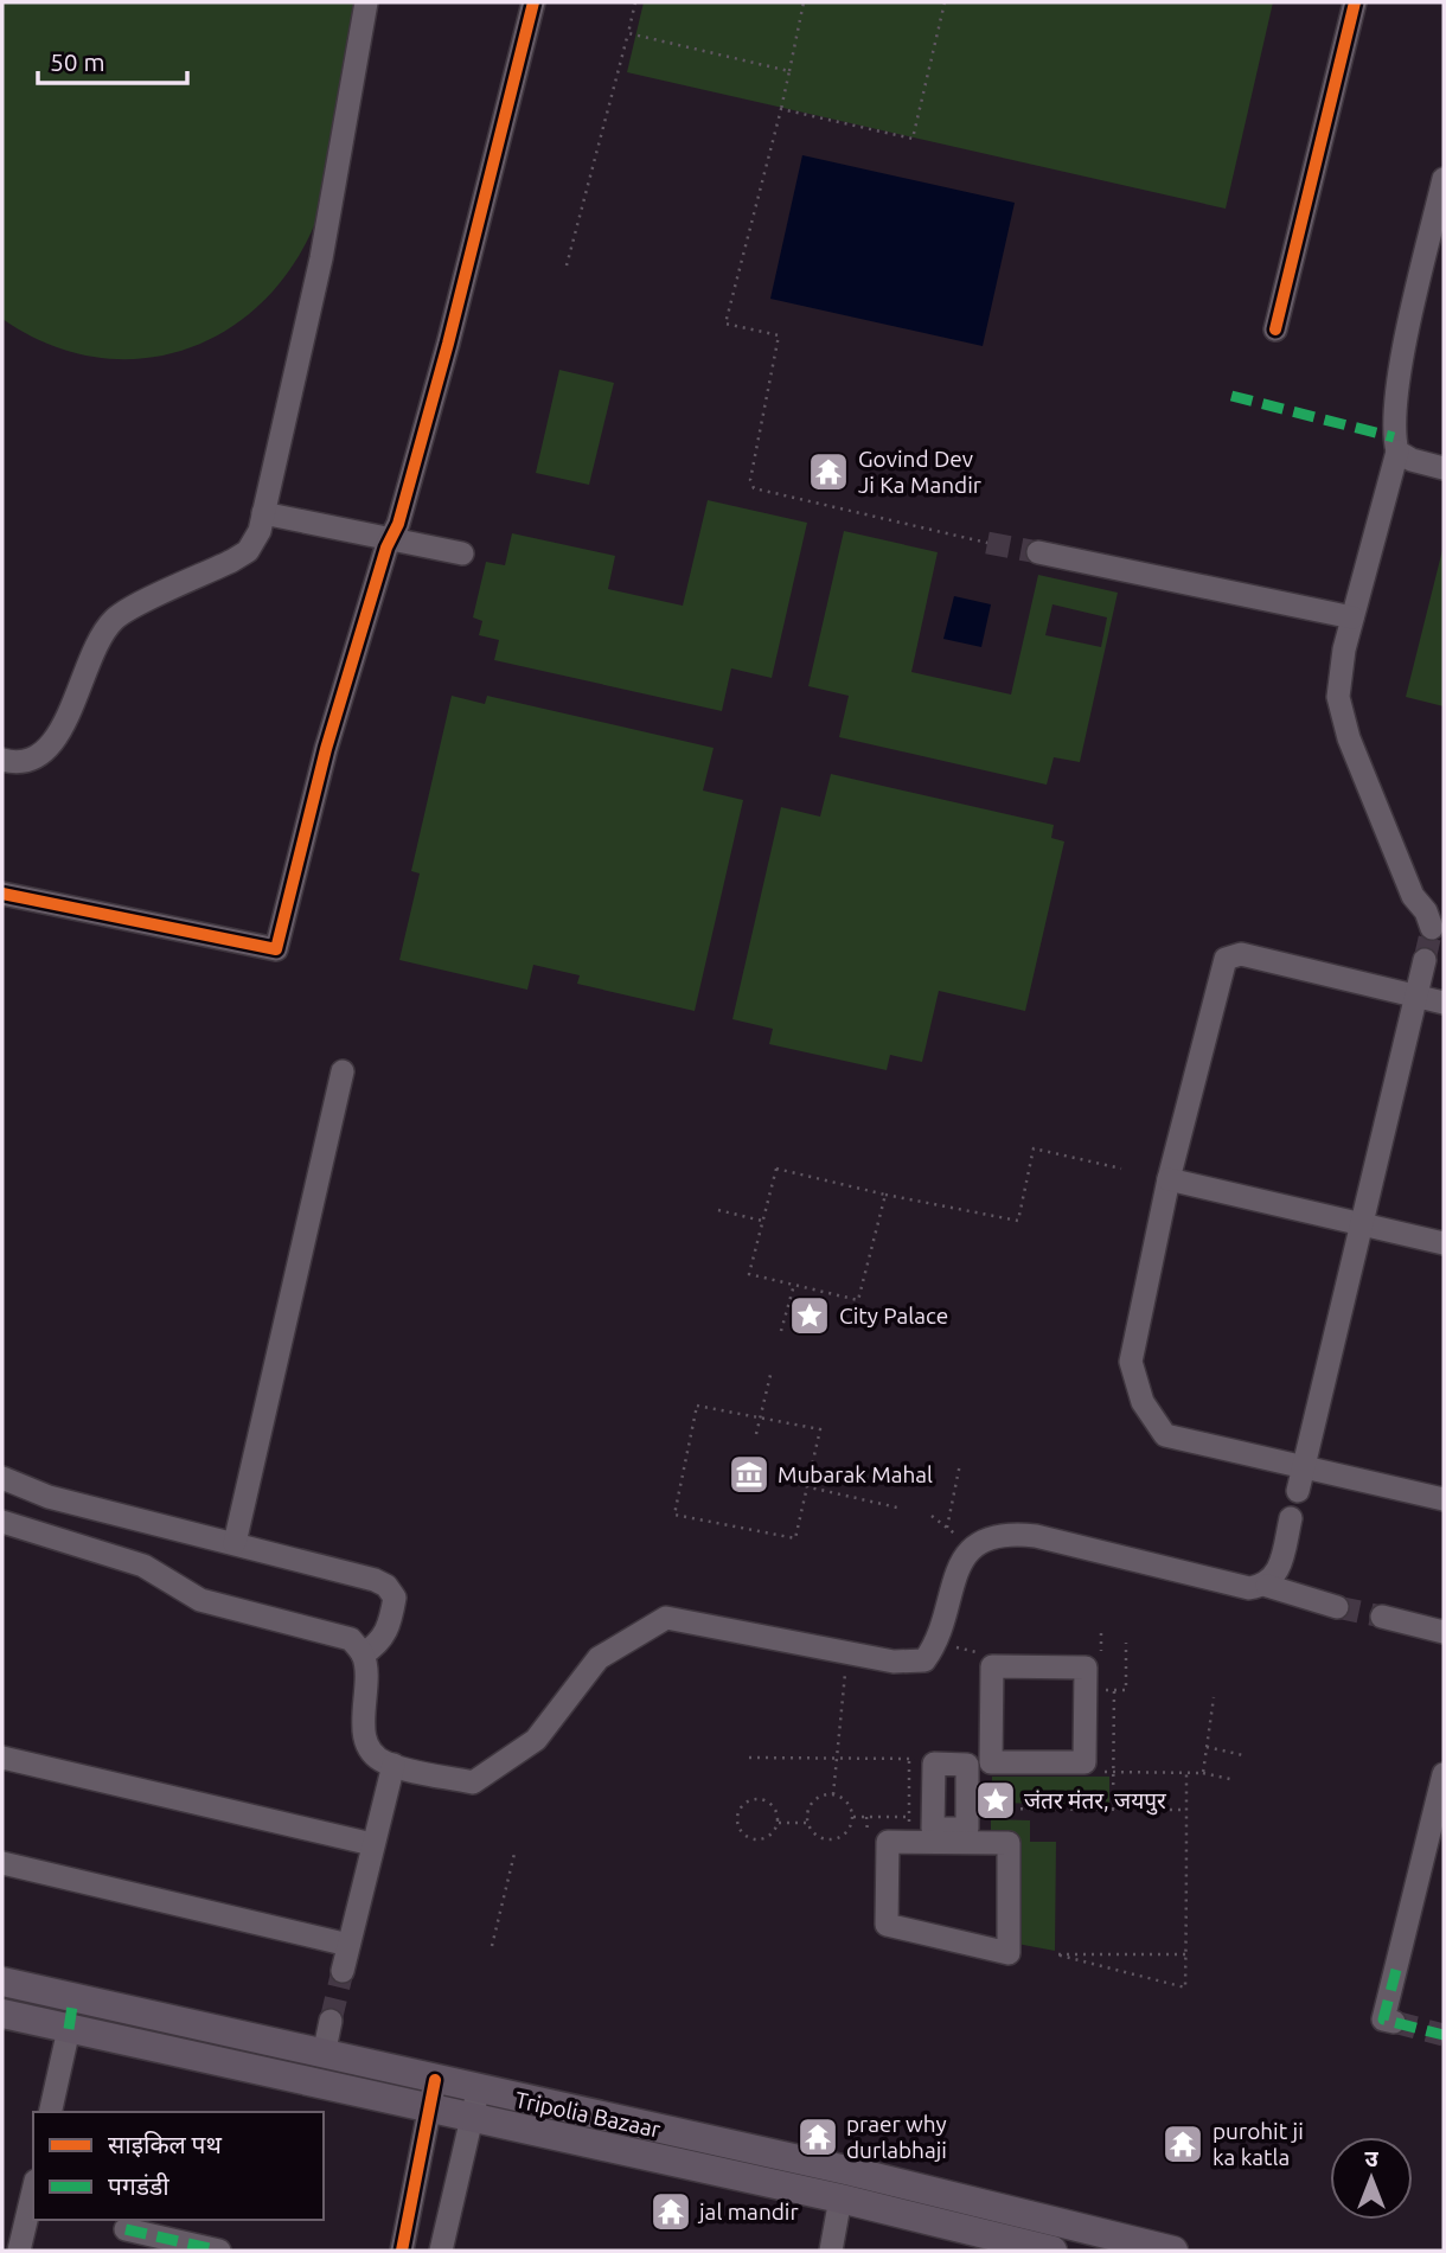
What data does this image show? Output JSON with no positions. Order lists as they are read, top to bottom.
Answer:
{
  "streets": {
    "main road": ["Tripolia Bazaar"]
  },
  "places": {
    "temple": [
      "Govind Dev Ji Ka Mandir",
      "praer why durlabhaji",
      "purohit ji ka katla",
      "jal mandir"
    ],
    "place": ["City Palace", "जंतर मंतर, जयपुर"],
    "museum": ["Mubarak Mahal"]
  },
  "legend": ["साइकिल पथ", "पगडंडी"],
  "scale_bar": "50 m",
  "north": "top"
}
